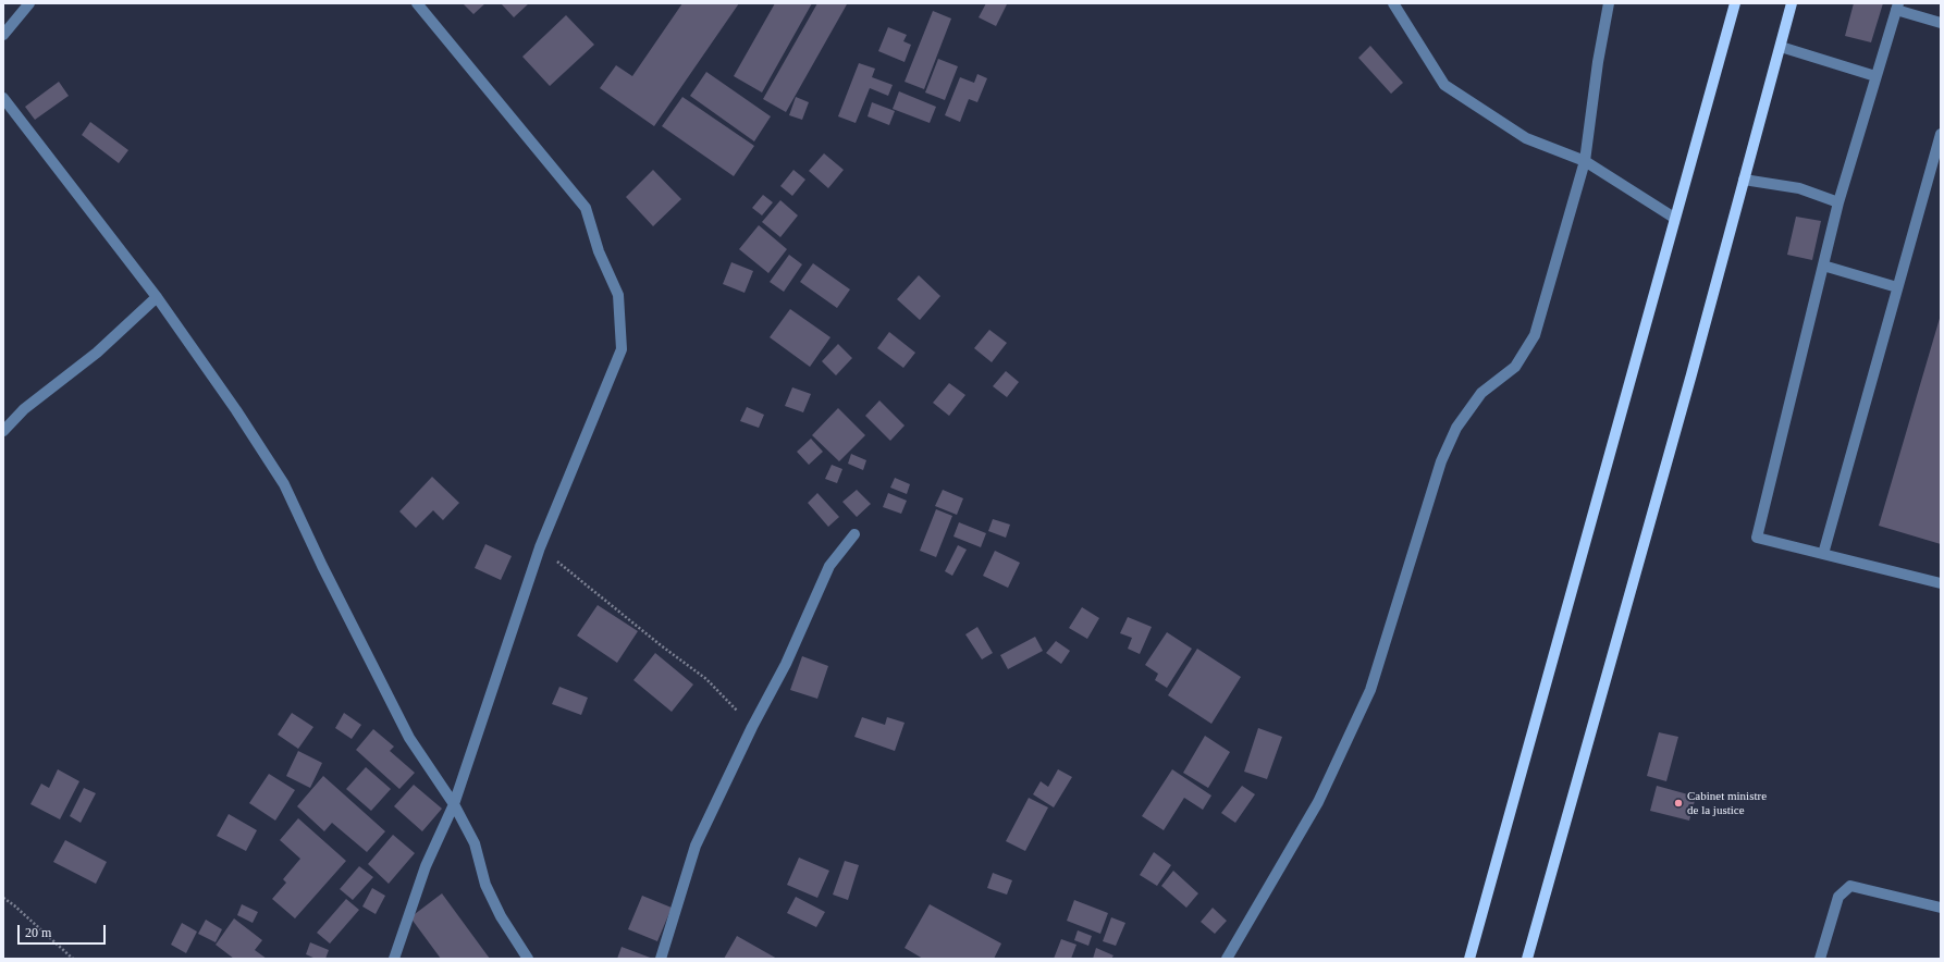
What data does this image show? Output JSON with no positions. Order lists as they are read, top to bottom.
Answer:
{
  "places": ["Cabinet ministre de la justice"],
  "scale_bar": "20 m"
}
